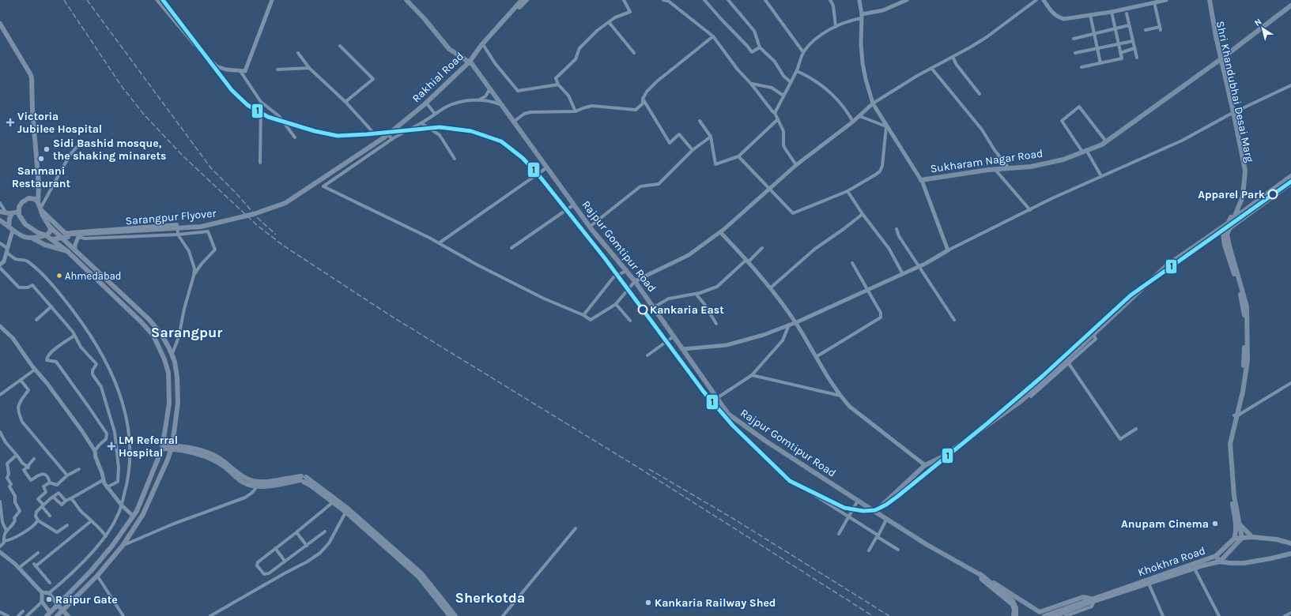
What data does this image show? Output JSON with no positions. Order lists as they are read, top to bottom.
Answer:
{
  "streets": {
    "main road": [
      "Rakhial Road",
      "Shri Khandubhai Desai Marg",
      "Sukharam Nagar Road",
      "Sarangpur Flyover",
      "Rajpur Gomtipur Road",
      "Khokhra Road"
    ]
  },
  "crossings": [
    ["Rakhial Road", "Sarangpur Flyover"],
    ["Rakhial Road", "Rajpur Gomtipur Road"],
    ["Shri Khandubhai Desai Marg", "Sukharam Nagar Road"],
    ["Shri Khandubhai Desai Marg", "Khokhra Road"],
    ["Rajpur Gomtipur Road", "Khokhra Road"]
  ],
  "districts": ["Sarangpur", "Sherkotda"],
  "places": {
    "health": ["Victoria Jubilee Hospital", "LM Referral Hospital"],
    "other": [
      "Sidi Bashid mosque, the shaking minarets",
      "Sanmani Restaurant",
      "Apparel Park",
      "Ahmedabad",
      "Kankaria East",
      "Anupam Cinema",
      "Raipur Gate",
      "Kankaria Railway Shed"
    ]
  },
  "lines": ["transit line 1"],
  "north": "top left"
}
